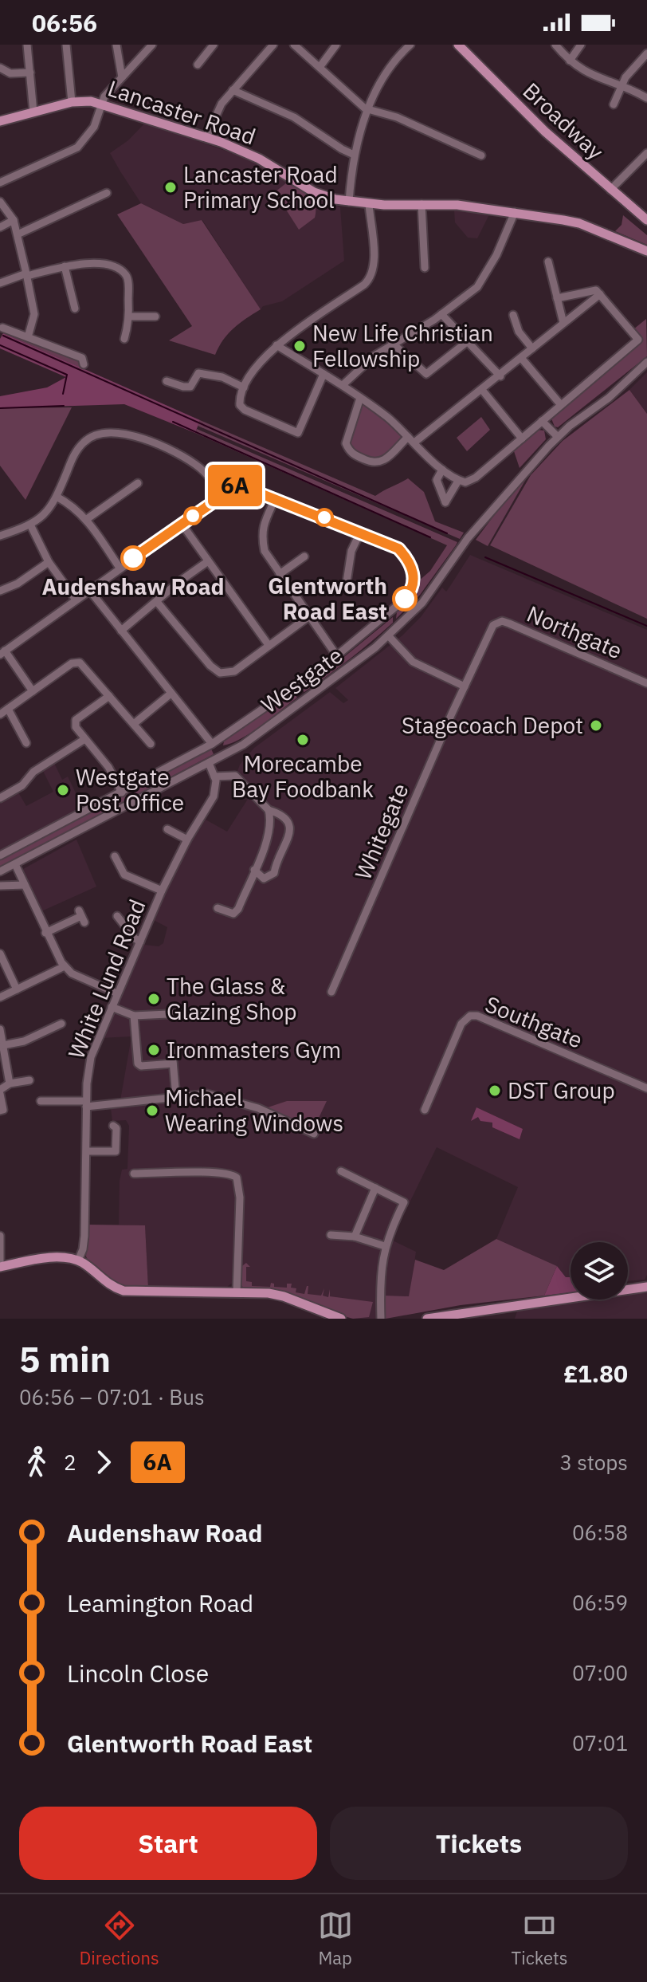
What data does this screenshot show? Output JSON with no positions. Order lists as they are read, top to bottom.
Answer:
{
  "streets": {
    "main road": ["Lancaster Road", "Broadway"],
    "street": [
      "Northgate",
      "Westgate",
      "Whitegate",
      "White Lund Road",
      "Southgate"
    ]
  },
  "crossings": [
    ["Northgate", "Whitegate"]
  ],
  "places": [
    "Lancaster Road Primary School",
    "New Life Christian Fellowship",
    "Audenshaw Road",
    "Glentworth Road East",
    "Stagecoach Depot",
    "Morecambe Bay Foodbank",
    "Westgate Post Office",
    "The Glass & Glazing Shop",
    "Ironmasters Gym",
    "DST Group",
    "Michael Wearing Windows"
  ],
  "lines": ["bus line 6A"],
  "page": {
    "status": "06:56",
    "on_map": "6A",
    "heading": ["5 min", "06:56 – 07:01 · Bus", "£1.80"],
    "legs": ["2", "6A", "3 stops"],
    "list": [
      {
        "name": "Audenshaw Road",
        "value": "06:58"
      },
      {
        "name": "Leamington Road",
        "value": "06:59"
      },
      {
        "name": "Lincoln Close",
        "value": "07:00"
      },
      {
        "name": "Glentworth Road East",
        "value": "07:01"
      }
    ],
    "buttons": ["Start", "Tickets"],
    "tabs": ["Directions", "Map", "Tickets"]
  }
}
